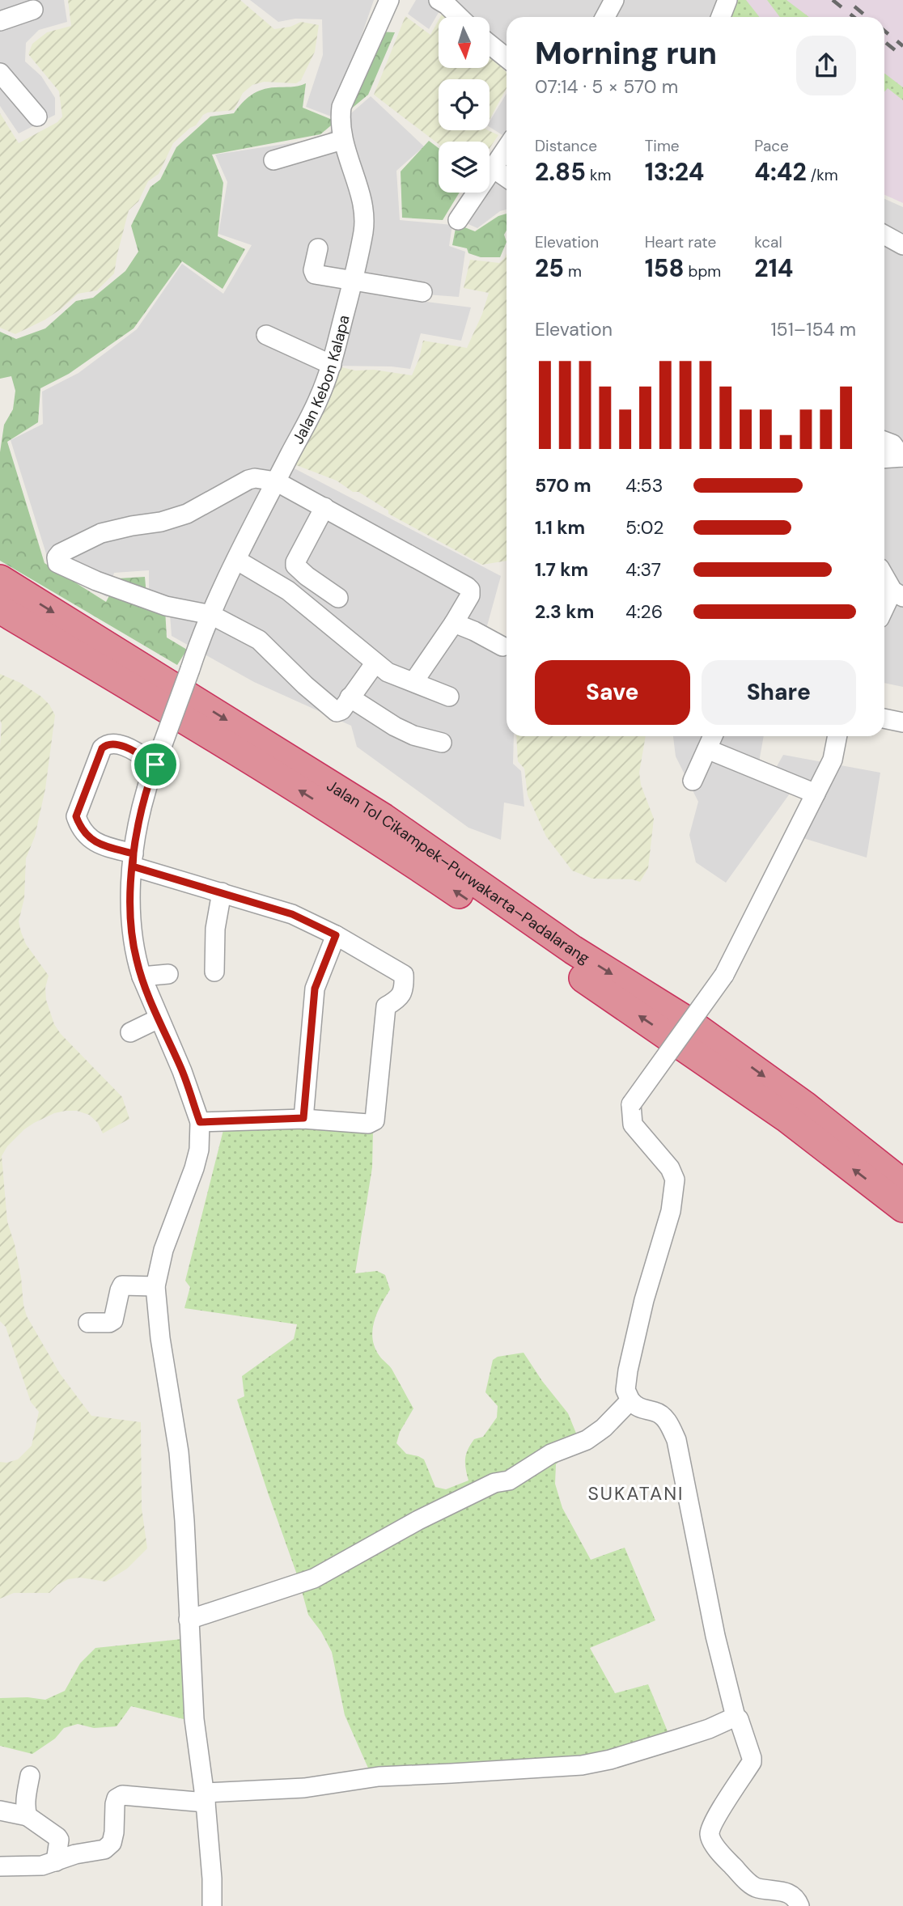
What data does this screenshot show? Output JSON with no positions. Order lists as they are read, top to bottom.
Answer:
{
  "streets": {
    "highway": ["Jalan Tol Cikampek–Purwakarta–Padalarang"],
    "street": ["Jalan Kebon Kalapa"]
  },
  "districts": ["SUKATANI"],
  "north": "bottom",
  "page": {
    "heading": ["Morning run", "07:14 · 5 × 570 m"],
    "stats": [
      ["Distance", "2.85 km"],
      ["Time", "13:24"],
      ["Pace", "4:42 /km"],
      ["Elevation", "25 m"],
      ["Heart rate", "158 bpm"],
      ["kcal", "214"]
    ],
    "chart": ["Elevation", "151–154 m"],
    "list": [
      {
        "name": "570 m",
        "note": "4:53"
      },
      {
        "name": "1.1 km",
        "note": "5:02"
      },
      {
        "name": "1.7 km",
        "note": "4:37"
      },
      {
        "name": "2.3 km",
        "note": "4:26"
      }
    ],
    "buttons": ["Save", "Share"]
  }
}
